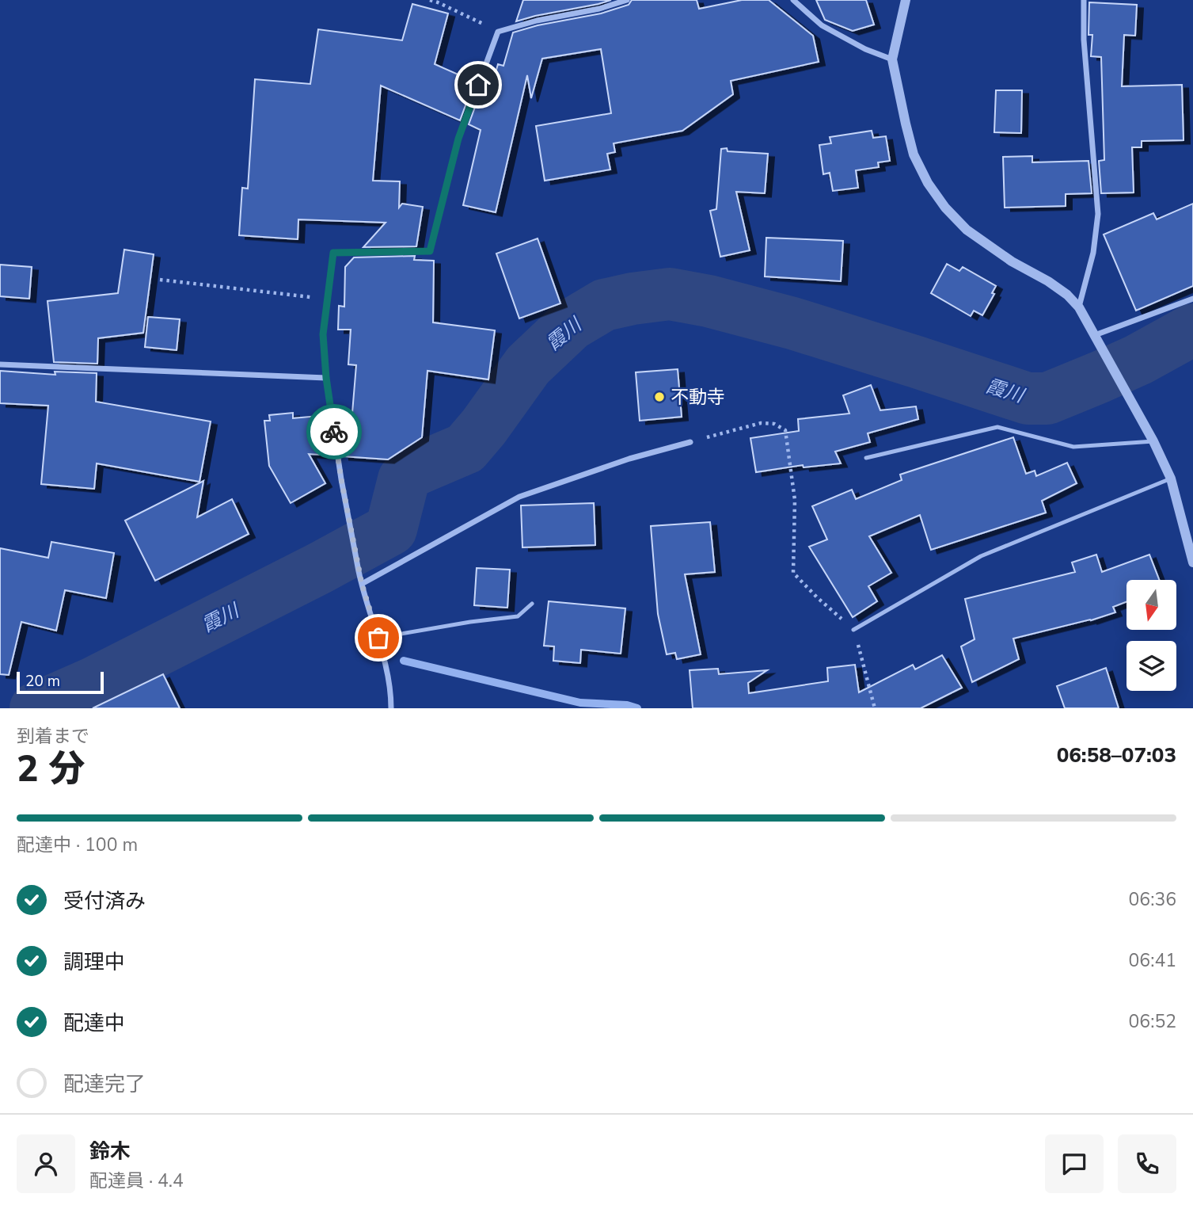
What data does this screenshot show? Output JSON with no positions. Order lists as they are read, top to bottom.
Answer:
{
  "water": ["霞川"],
  "places": ["不動寺"],
  "scale_bar": "20 m",
  "north": "bottom",
  "page": {
    "scale": "20 m",
    "heading": ["2 分", "到着まで", "06:58–07:03"],
    "panel": ["鈴木", "配達員 · 4.4"],
    "bar": "配達中 · 100 m",
    "list": [
      ["受付済み", "06:36"],
      ["調理中", "06:41"],
      ["配達中", "06:52"],
      "配達完了"
    ]
  }
}
